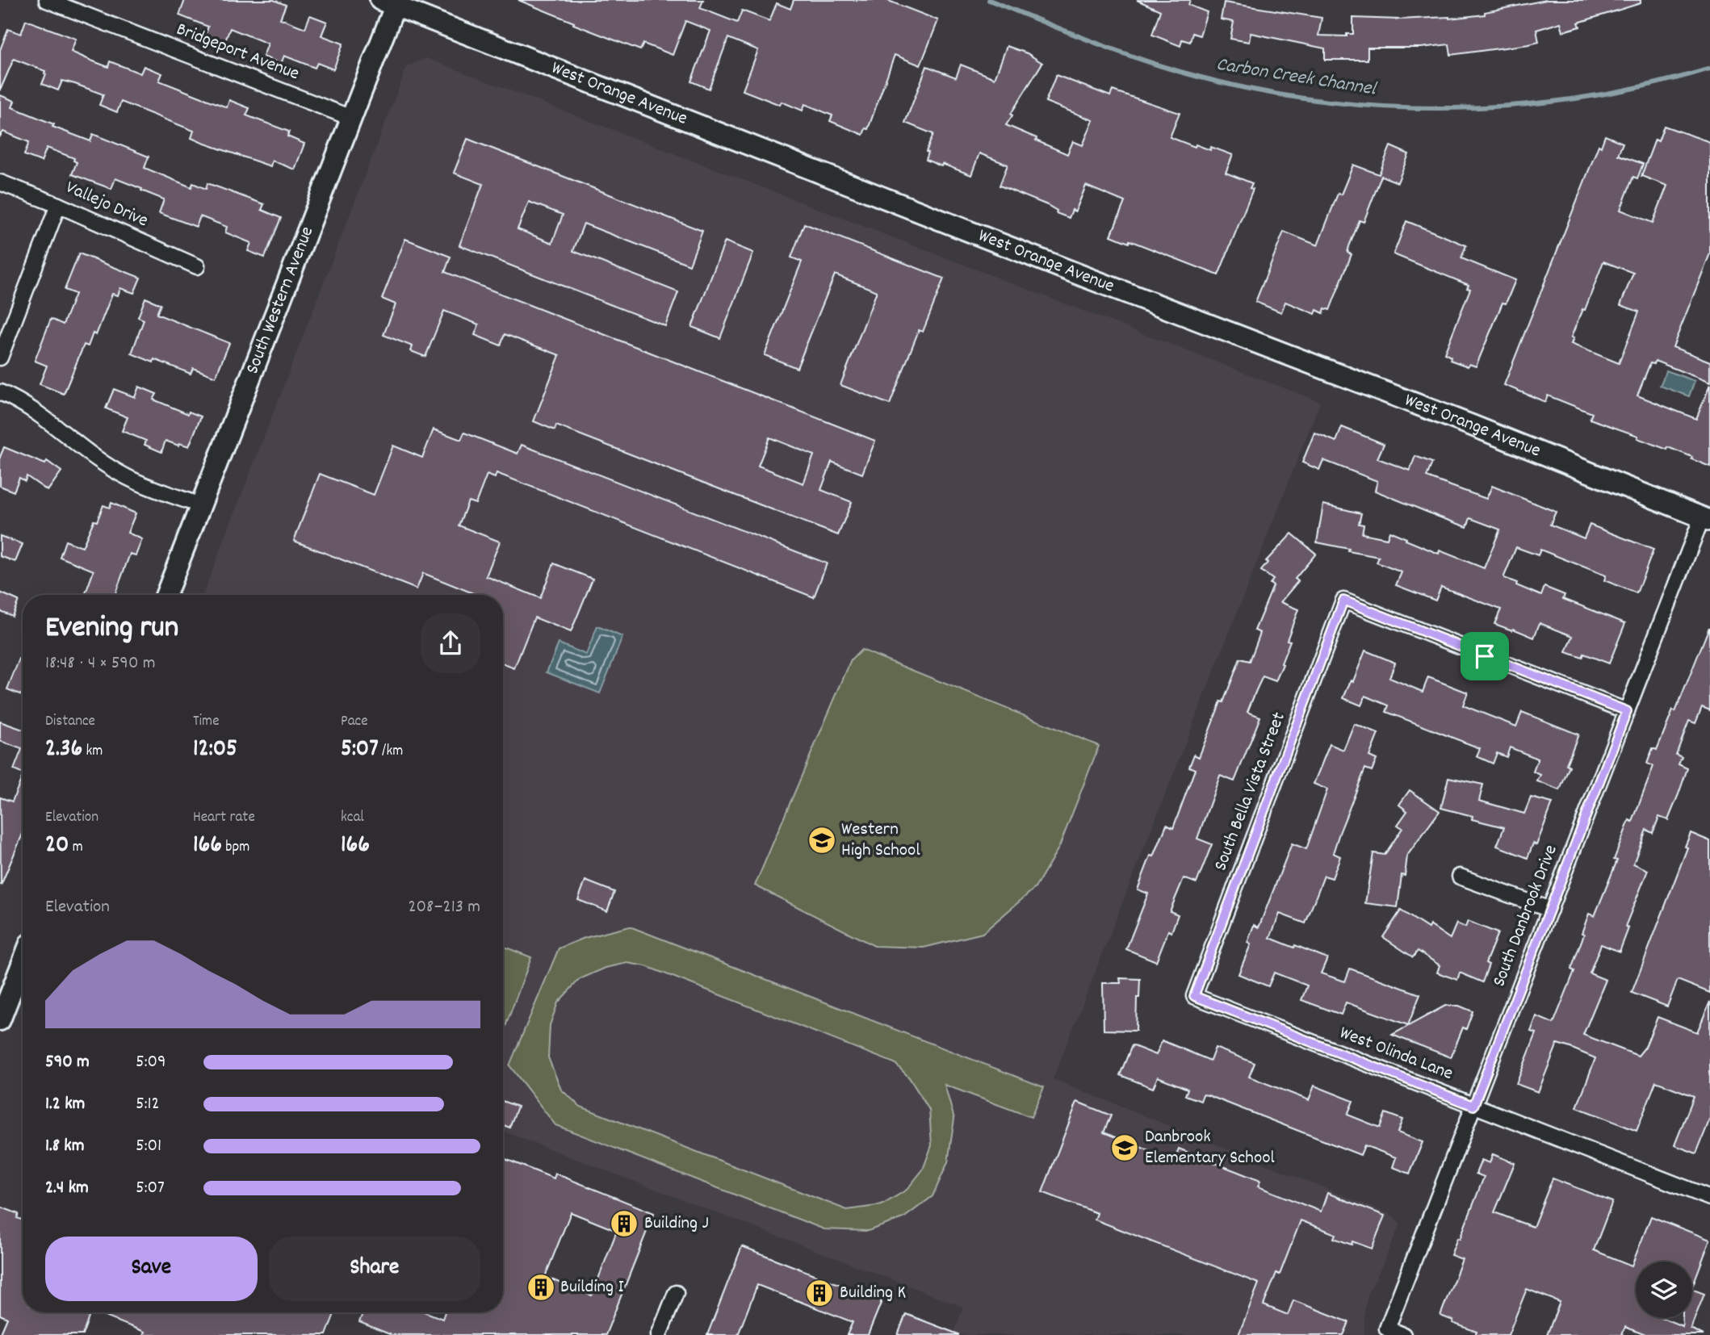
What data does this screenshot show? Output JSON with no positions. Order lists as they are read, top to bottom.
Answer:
{
  "streets": {
    "main road": ["West Orange Avenue", "South Western Avenue"],
    "street": [
      "Bridgeport Avenue",
      "Vallejo Drive",
      "South Bella Vista Street",
      "South Danbrook Drive",
      "West Olinda Lane"
    ]
  },
  "crossings": [
    ["Bridgeport Avenue", "South Western Avenue"],
    ["West Orange Avenue", "South Western Avenue"],
    ["West Orange Avenue", "South Danbrook Drive"],
    ["South Bella Vista Street", "South Danbrook Drive"],
    ["South Bella Vista Street", "West Olinda Lane"],
    ["South Danbrook Drive", "West Olinda Lane"]
  ],
  "water": ["Carbon Creek Channel"],
  "places": {
    "school or university": ["Western High School", "Danbrook Elementary School"],
    "building": ["Building J", "Building I", "Building K"]
  },
  "page": {
    "heading": ["Evening run", "18:48 · 4 × 590 m"],
    "stats": [
      ["Distance", "2.36 km"],
      ["Time", "12:05"],
      ["Pace", "5:07 /km"],
      ["Elevation", "20 m"],
      ["Heart rate", "166 bpm"],
      ["kcal", "166"]
    ],
    "chart": ["Elevation", "208–213 m"],
    "list": [
      {
        "name": "590 m",
        "note": "5:09"
      },
      {
        "name": "1.2 km",
        "note": "5:12"
      },
      {
        "name": "1.8 km",
        "note": "5:01"
      },
      {
        "name": "2.4 km",
        "note": "5:07"
      }
    ],
    "buttons": ["Save", "Share"]
  }
}
